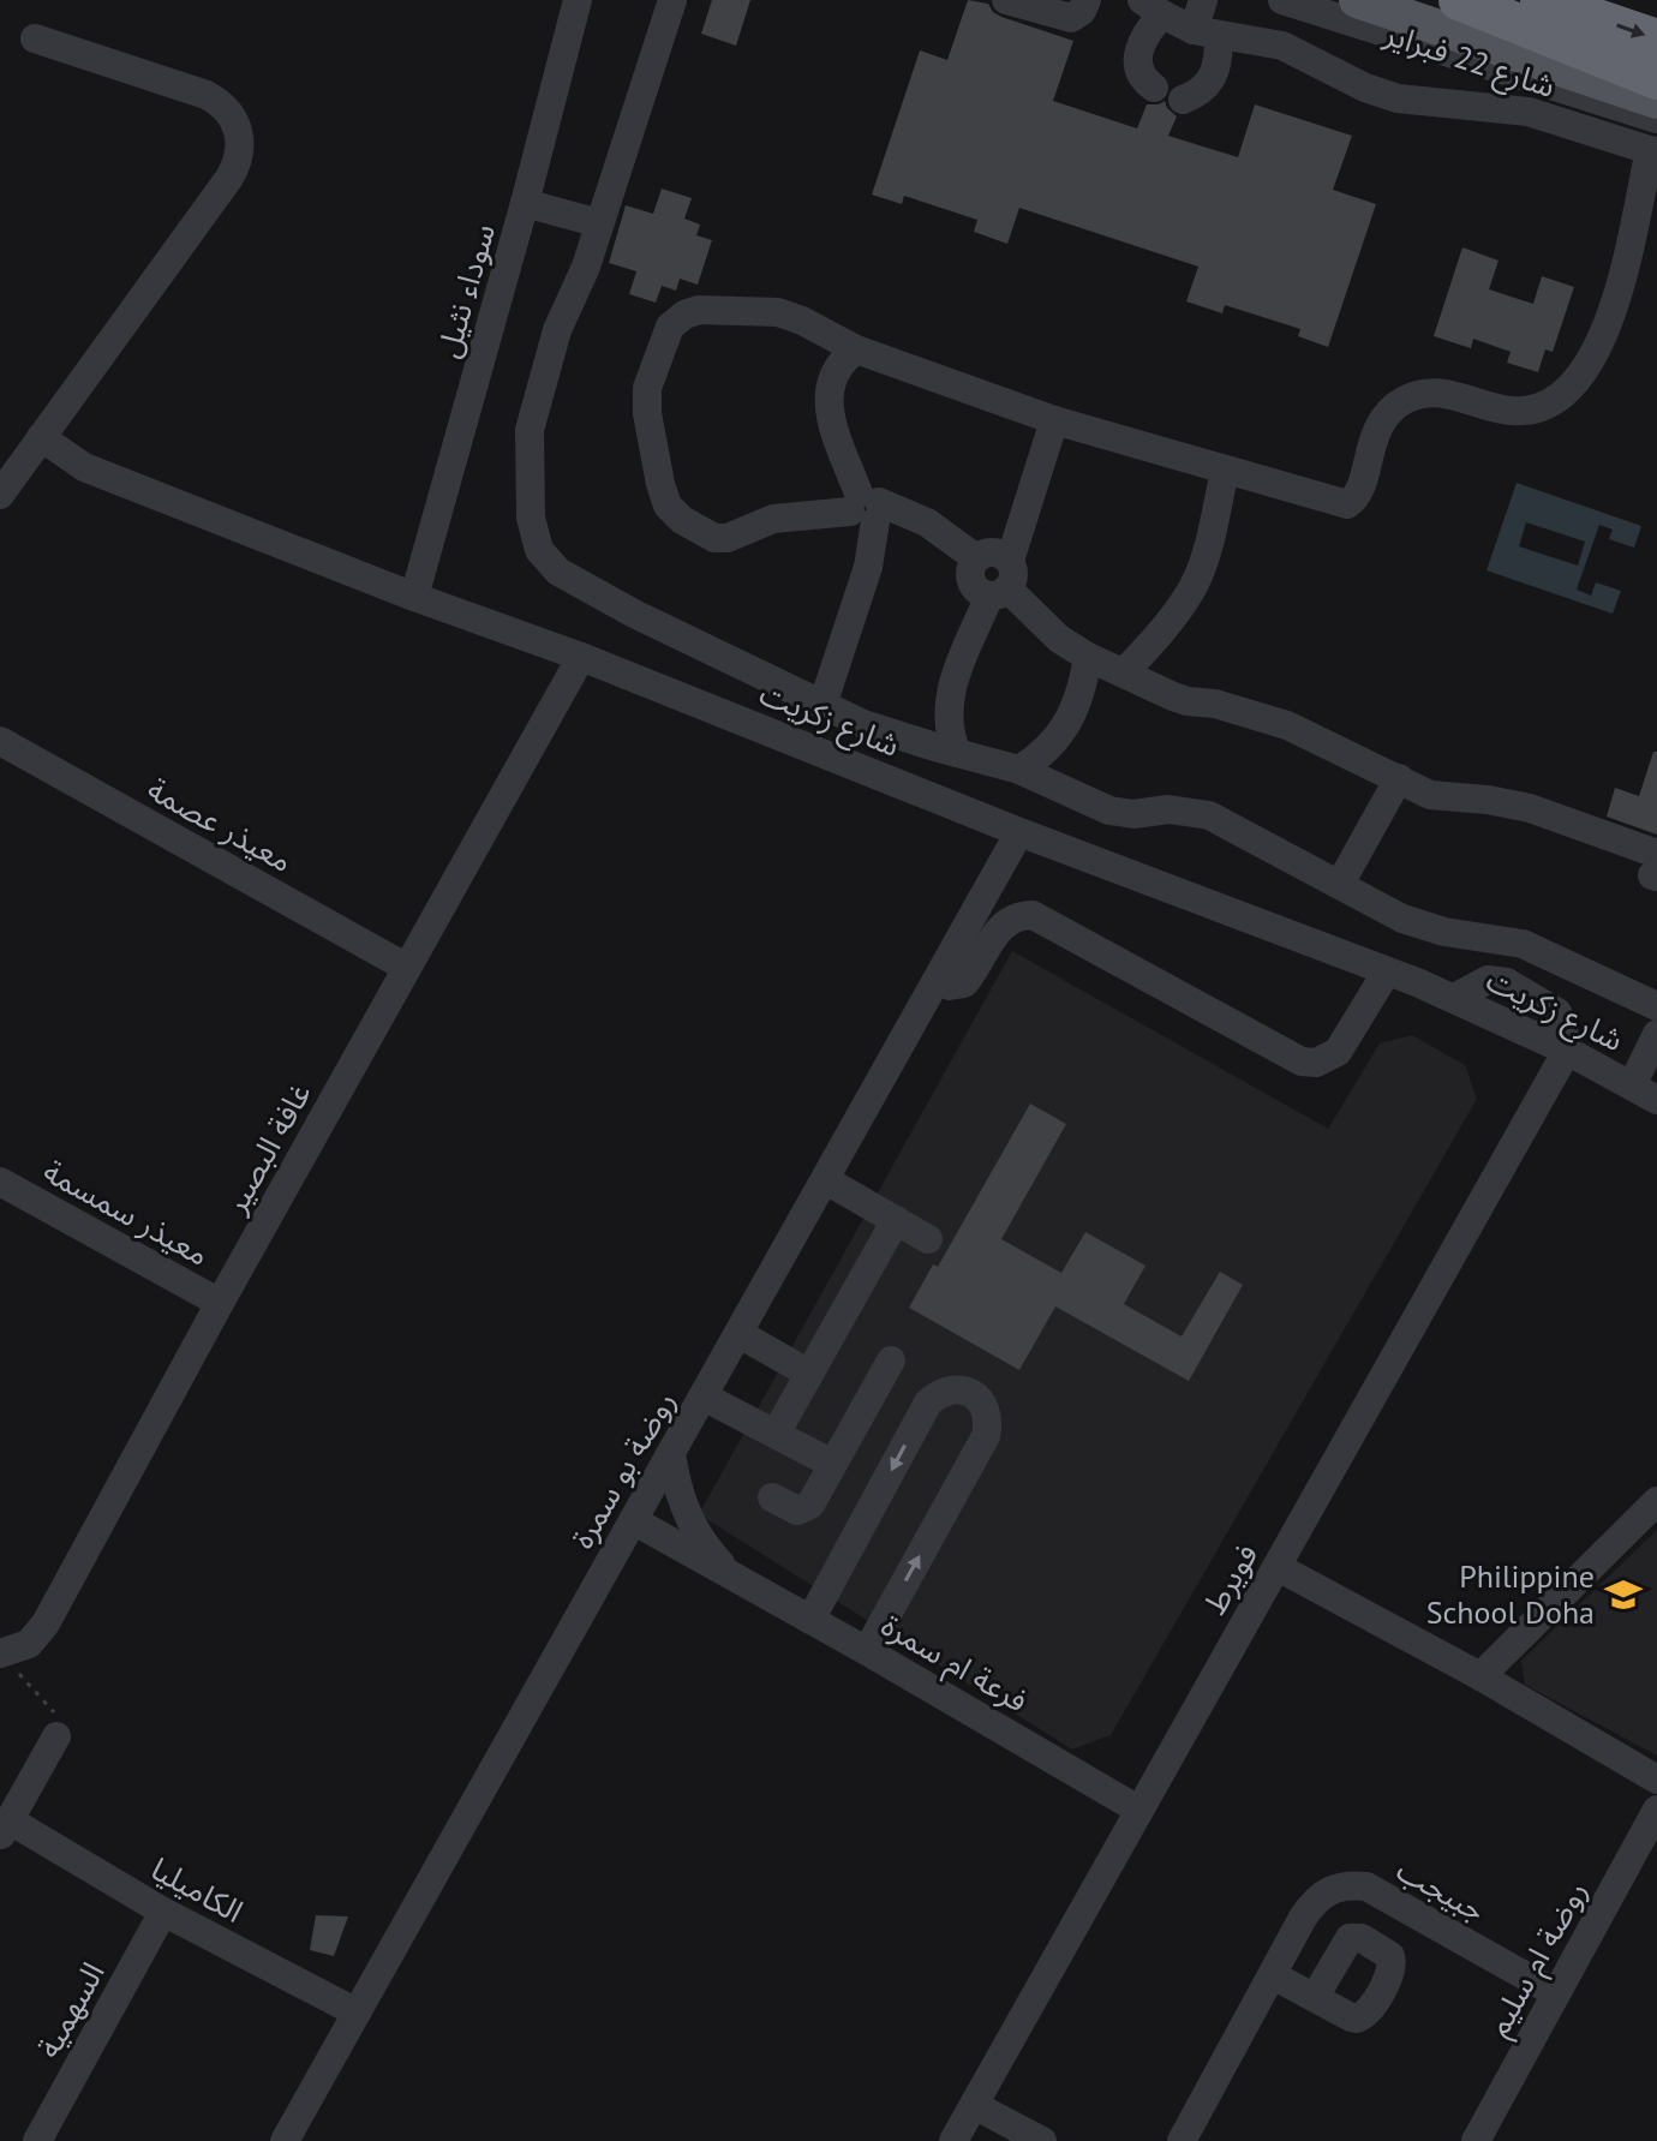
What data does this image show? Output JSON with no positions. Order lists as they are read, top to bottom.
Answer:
{
  "streets": {
    "main road": ["شارع 22 فبراير"],
    "street": [
      "سوداء نثيل",
      "شارع زكريت",
      "معيذر عصمة",
      "غافة البصير",
      "معيذر سمسمة",
      "روضة بو سمرة",
      "فويرط",
      "فرعة ام سمرة",
      "الكاميليا",
      "جبيجب",
      "روضة ام سليم",
      "السهمية"
    ]
  },
  "crossings": [
    ["سوداء نثيل", "شارع زكريت"],
    ["شارع زكريت", "غافة البصير"],
    ["شارع زكريت", "روضة بو سمرة"],
    ["شارع زكريت", "فويرط"],
    ["معيذر عصمة", "غافة البصير"],
    ["غافة البصير", "معيذر سمسمة"],
    ["روضة بو سمرة", "فرعة ام سمرة"],
    ["روضة بو سمرة", "الكاميليا"],
    ["فويرط", "فرعة ام سمرة"],
    ["الكاميليا", "السهمية"],
    ["جبيجب", "روضة ام سليم"]
  ],
  "places": {
    "school or university": ["Philippine School Doha"]
  }
}
